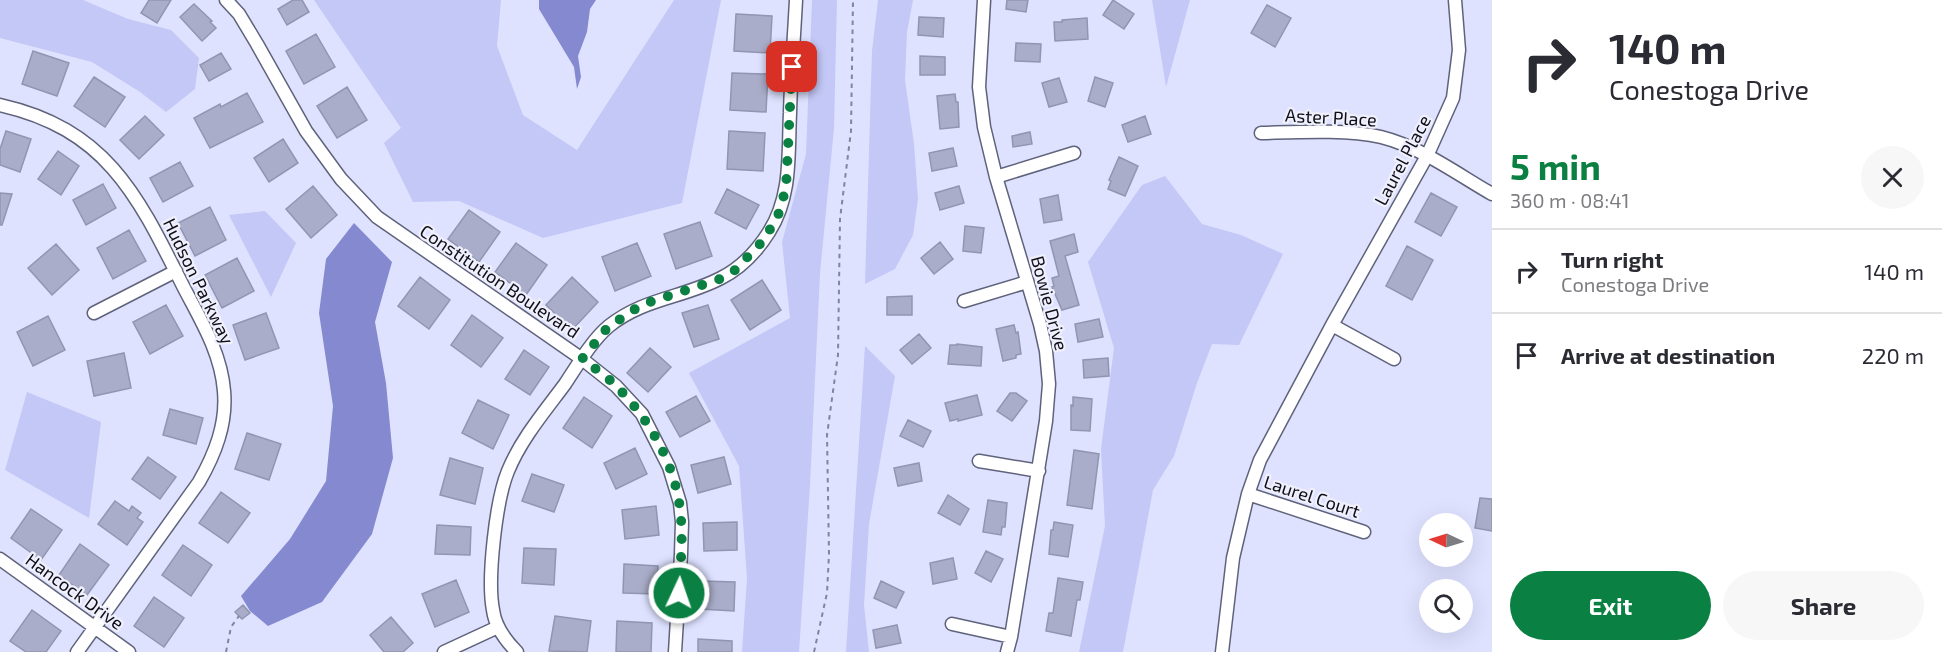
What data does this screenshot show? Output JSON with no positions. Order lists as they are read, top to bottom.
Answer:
{
  "streets": {
    "street": [
      "Aster Place",
      "Laurel Place",
      "Hudson Parkway",
      "Constitution Boulevard",
      "Bowie Drive",
      "Laurel Court",
      "Hancock Drive"
    ]
  },
  "crossings": [
    ["Aster Place", "Laurel Place"],
    ["Laurel Place", "Laurel Court"],
    ["Hudson Parkway", "Hancock Drive"]
  ],
  "north": "left",
  "page": {
    "turn": ["140 m", "Conestoga Drive"],
    "heading": ["5 min", "360 m · 08:41"],
    "list": [
      {
        "name": "Turn right",
        "note": "Conestoga Drive",
        "value": "140 m"
      },
      {
        "name": "Arrive at destination",
        "value": "220 m"
      }
    ],
    "buttons": ["Exit", "Share"]
  }
}
